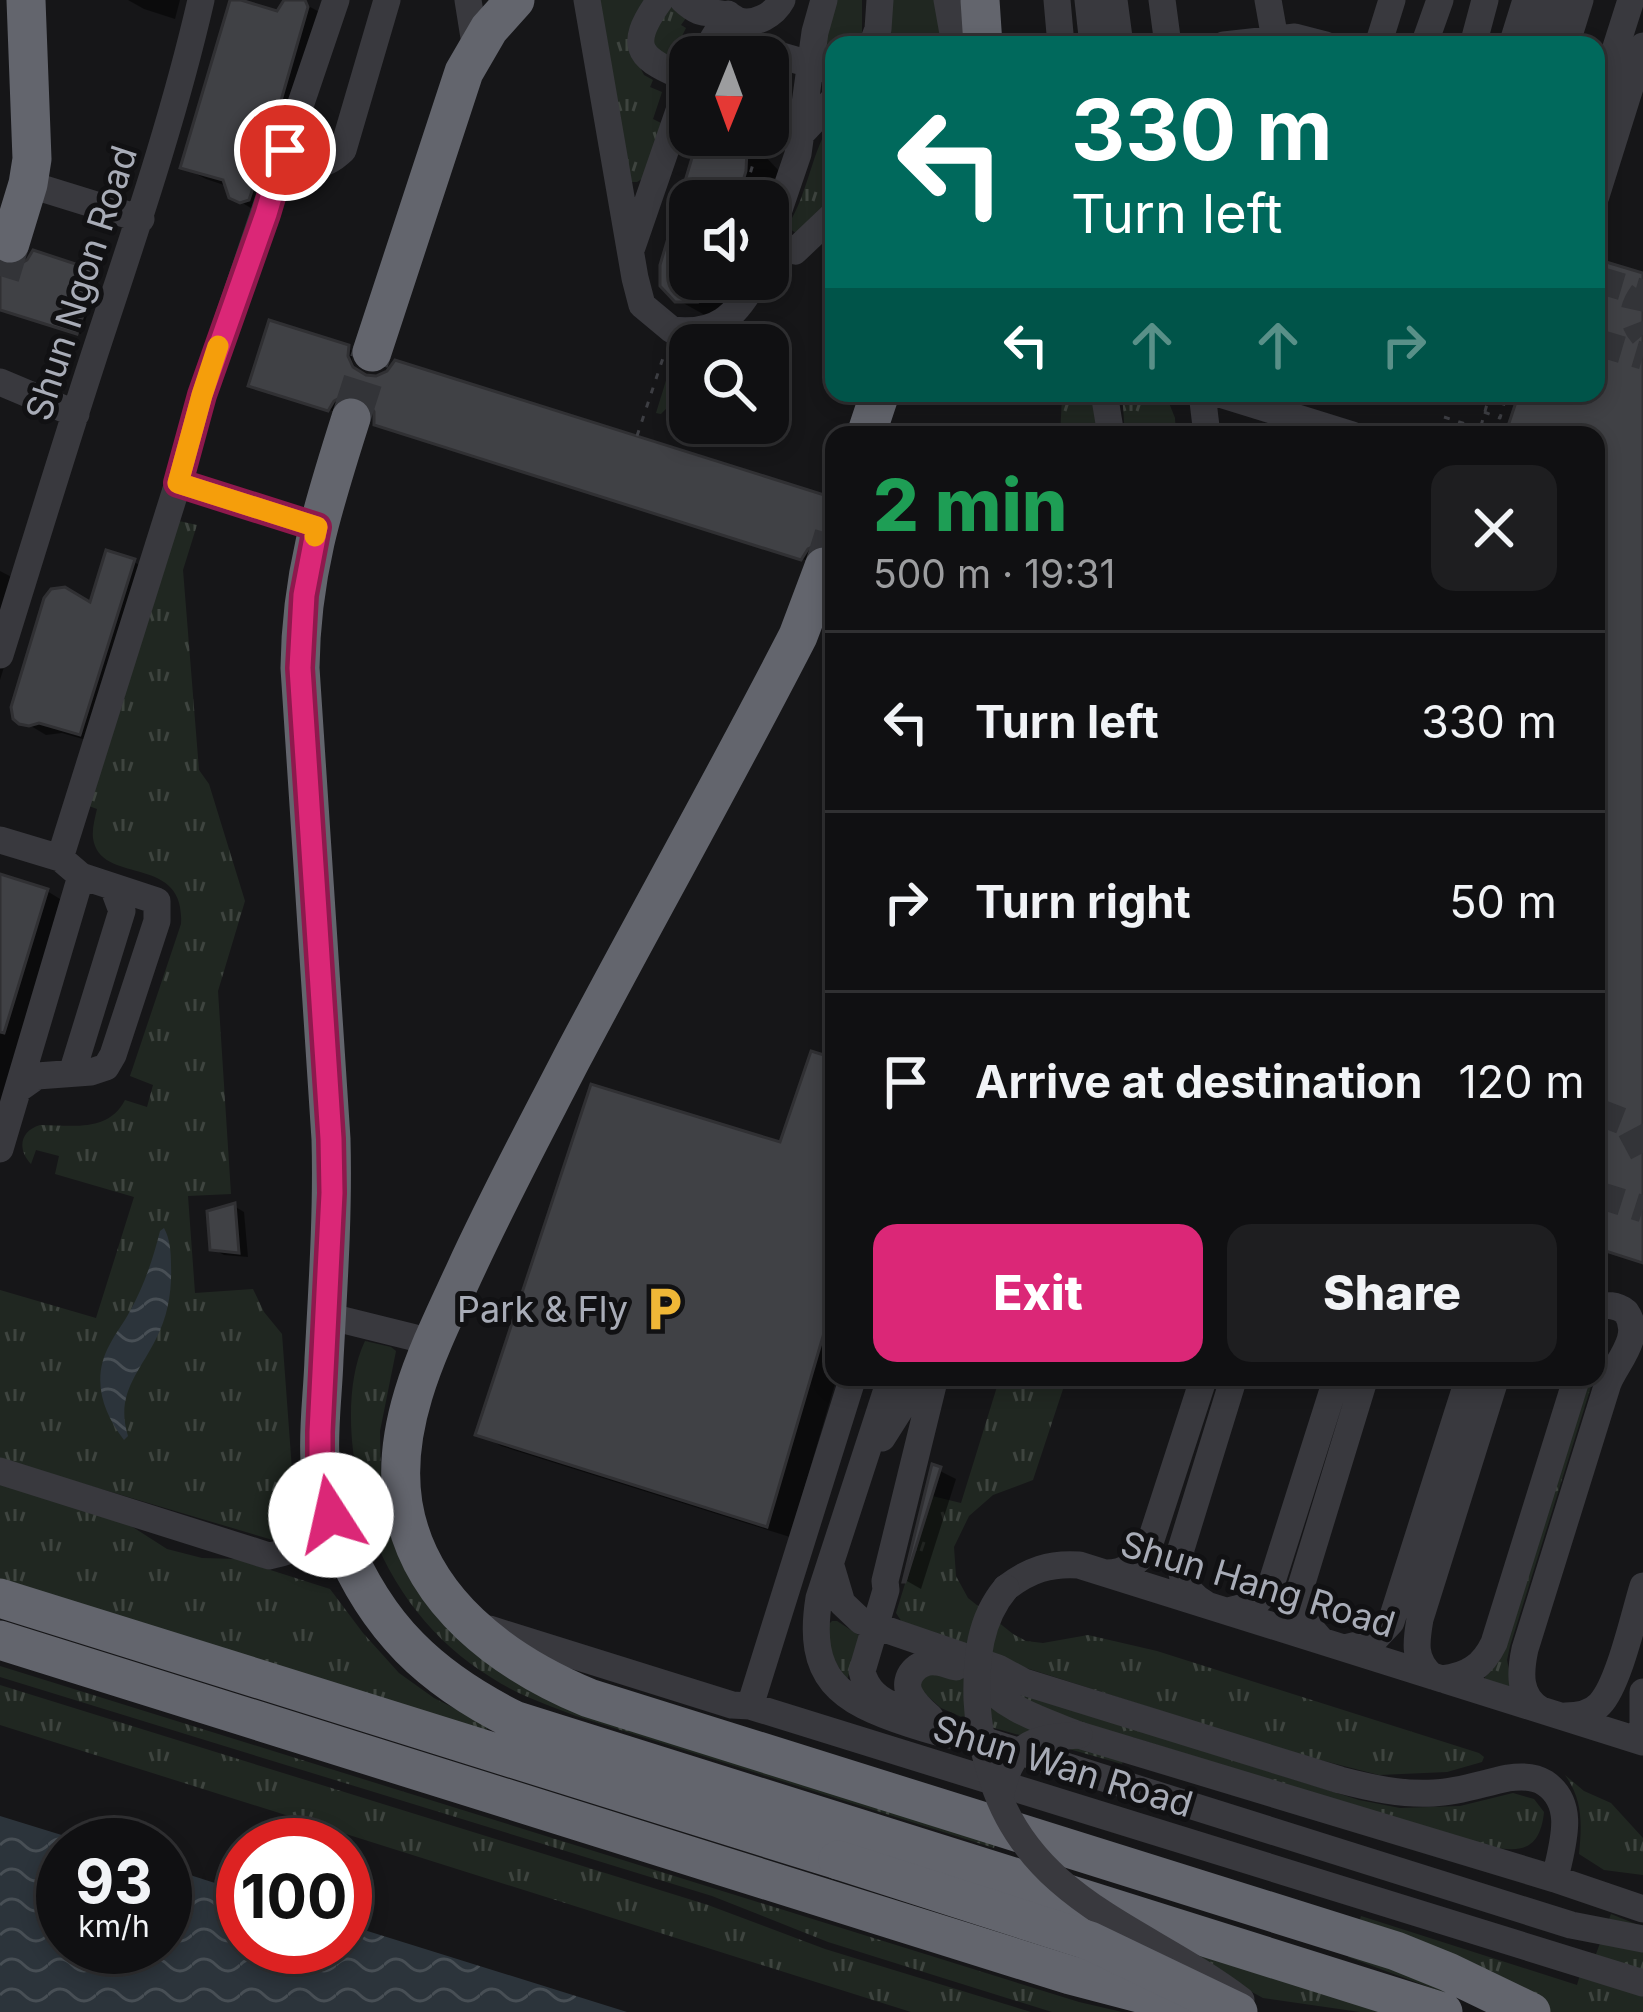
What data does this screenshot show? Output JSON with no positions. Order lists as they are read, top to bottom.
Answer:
{
  "streets": {
    "street": ["Shun Ngon Road", "Shun Hang Road", "Shun Wan Road"]
  },
  "places": {
    "parking": ["Park & Fly"]
  },
  "north": "bottom",
  "page": {
    "turn": ["330 m", "Turn left"],
    "heading": ["2 min", "500 m · 19:31"],
    "list": [
      {
        "name": "Turn left",
        "value": "330 m"
      },
      {
        "name": "Turn right",
        "value": "50 m"
      },
      {
        "name": "Arrive at destination",
        "value": "120 m"
      }
    ],
    "buttons": ["Exit", "Share"],
    "speed": "93 km/h",
    "limit": "100"
  }
}
